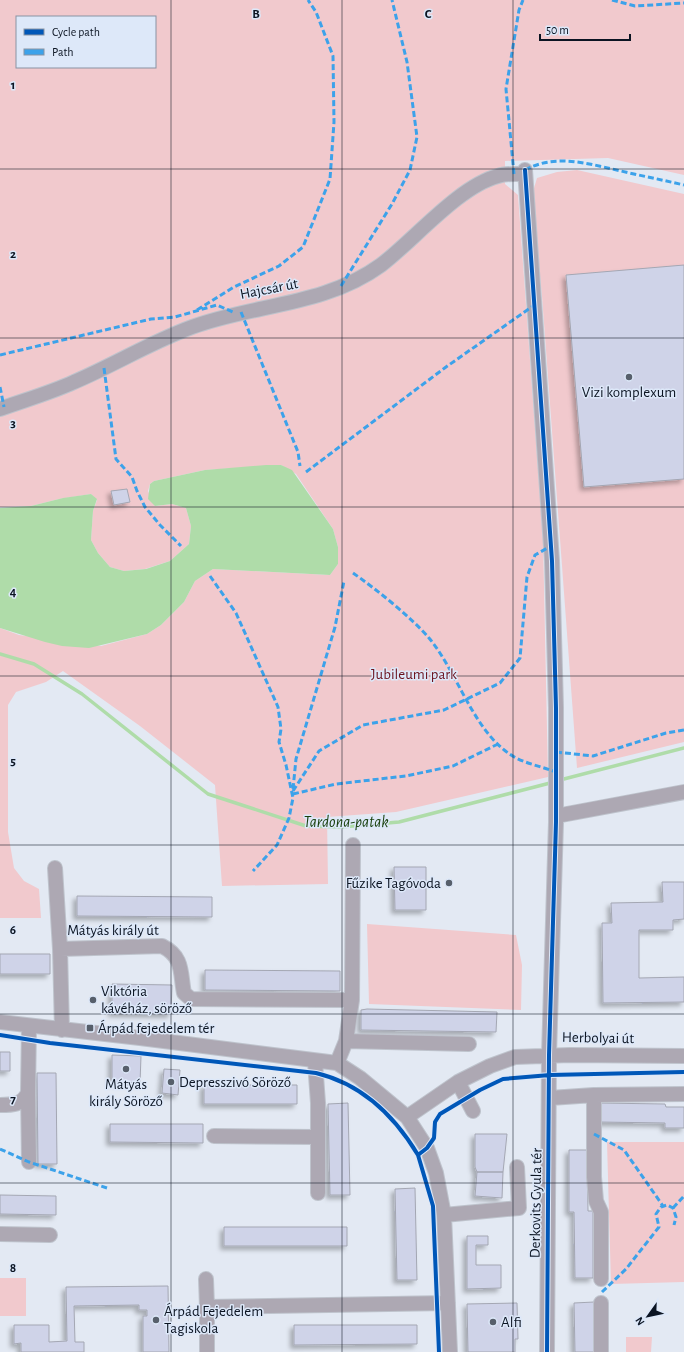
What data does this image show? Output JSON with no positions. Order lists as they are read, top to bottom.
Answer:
{
  "streets": {
    "street": [
      "Hajcsár út",
      "Mátyás király út",
      "Herbolyai út",
      "Derkovits Gyula tér"
    ]
  },
  "crossings": [
    ["Hajcsár út", "Derkovits Gyula tér"],
    ["Herbolyai út", "Derkovits Gyula tér"]
  ],
  "water": ["Tardona-patak"],
  "parks": ["Jubileumi park"],
  "places": {
    "other": [
      "Vizi komplexum",
      "Fűzike Tagóvoda",
      "Viktória kávéház, söröző",
      "Mátyás király Söröző",
      "Depresszivó Söröző",
      "Árpád Fejedelem Tagiskola",
      "Alfi"
    ],
    "transit": ["Árpád fejedelem tér"]
  },
  "legend": ["Cycle path", "Path"],
  "scale_bar": "50 m",
  "north": "bottom left",
  "grid": {
    "columns": ["B", "C"],
    "rows": [
      "1",
      "2",
      "3",
      "4",
      "5",
      "6",
      "7",
      "8"
    ]
  }
}
